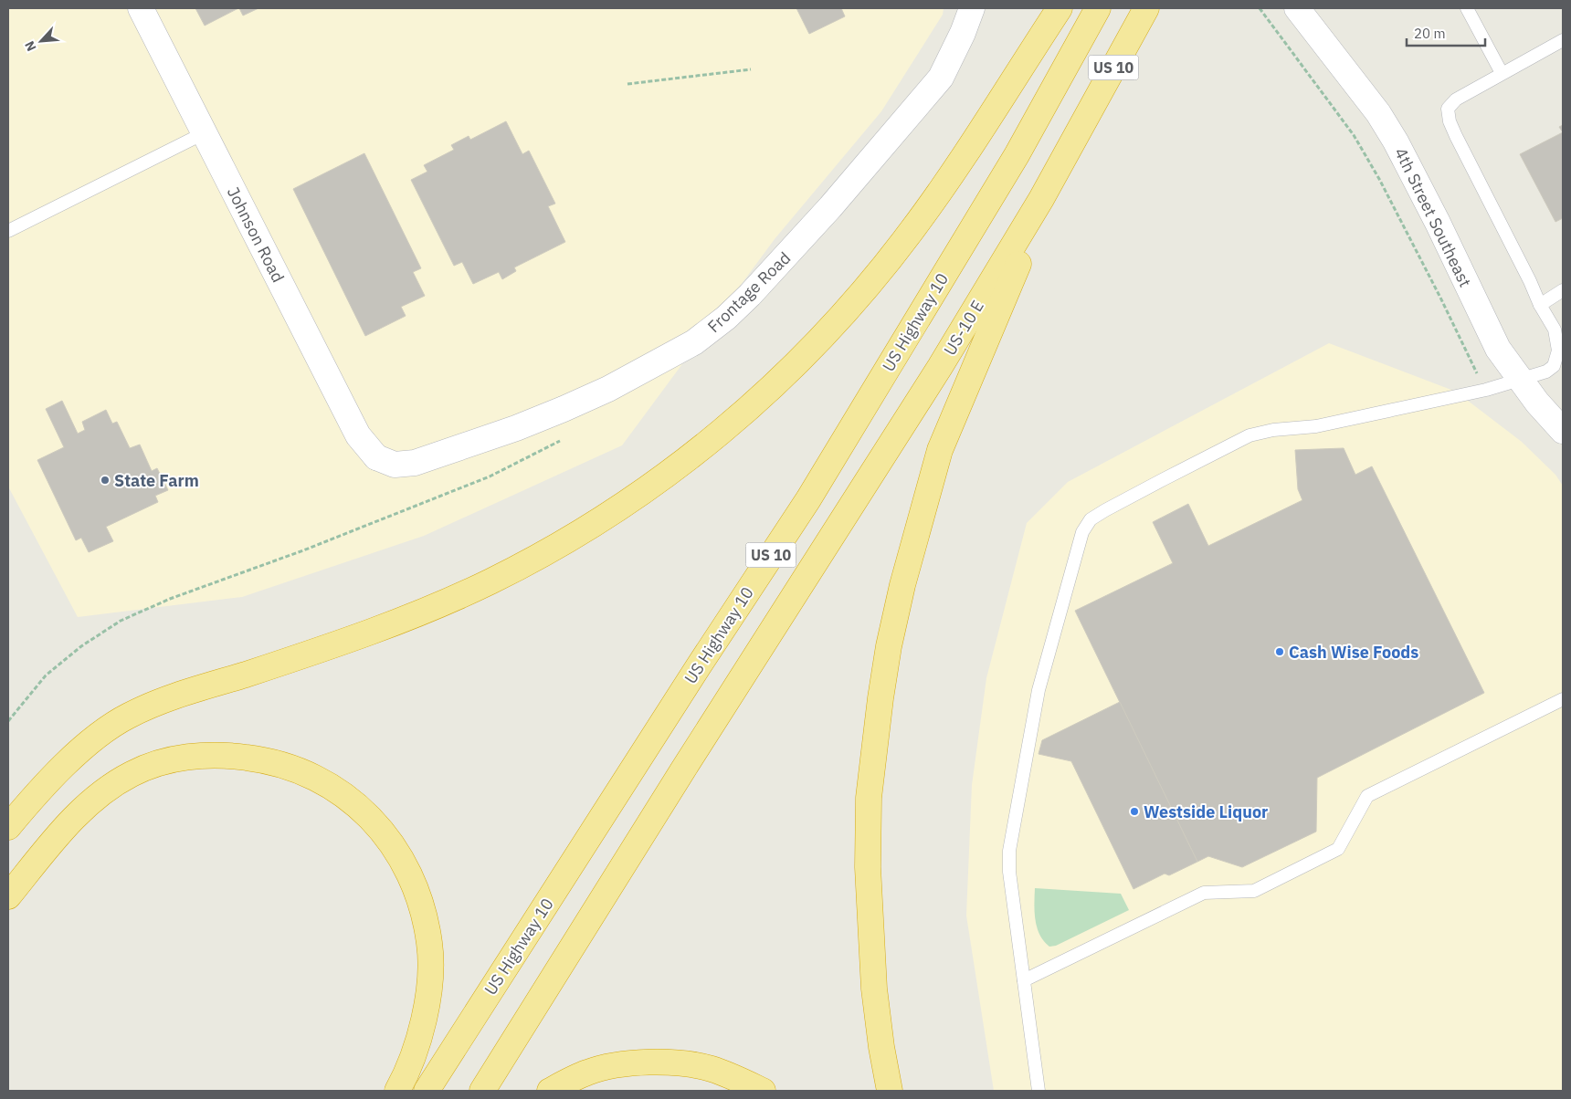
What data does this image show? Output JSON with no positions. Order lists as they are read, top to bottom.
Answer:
{
  "streets": {
    "highway": ["US 10", "US Highway 10", "US-10 E"],
    "street": ["4th Street Southeast", "Johnson Road", "Frontage Road"]
  },
  "crossings": [
    ["Johnson Road", "Frontage Road"]
  ],
  "places": ["State Farm", "Cash Wise Foods", "Westside Liquor"],
  "scale_bar": "20 m",
  "north": "bottom left"
}
